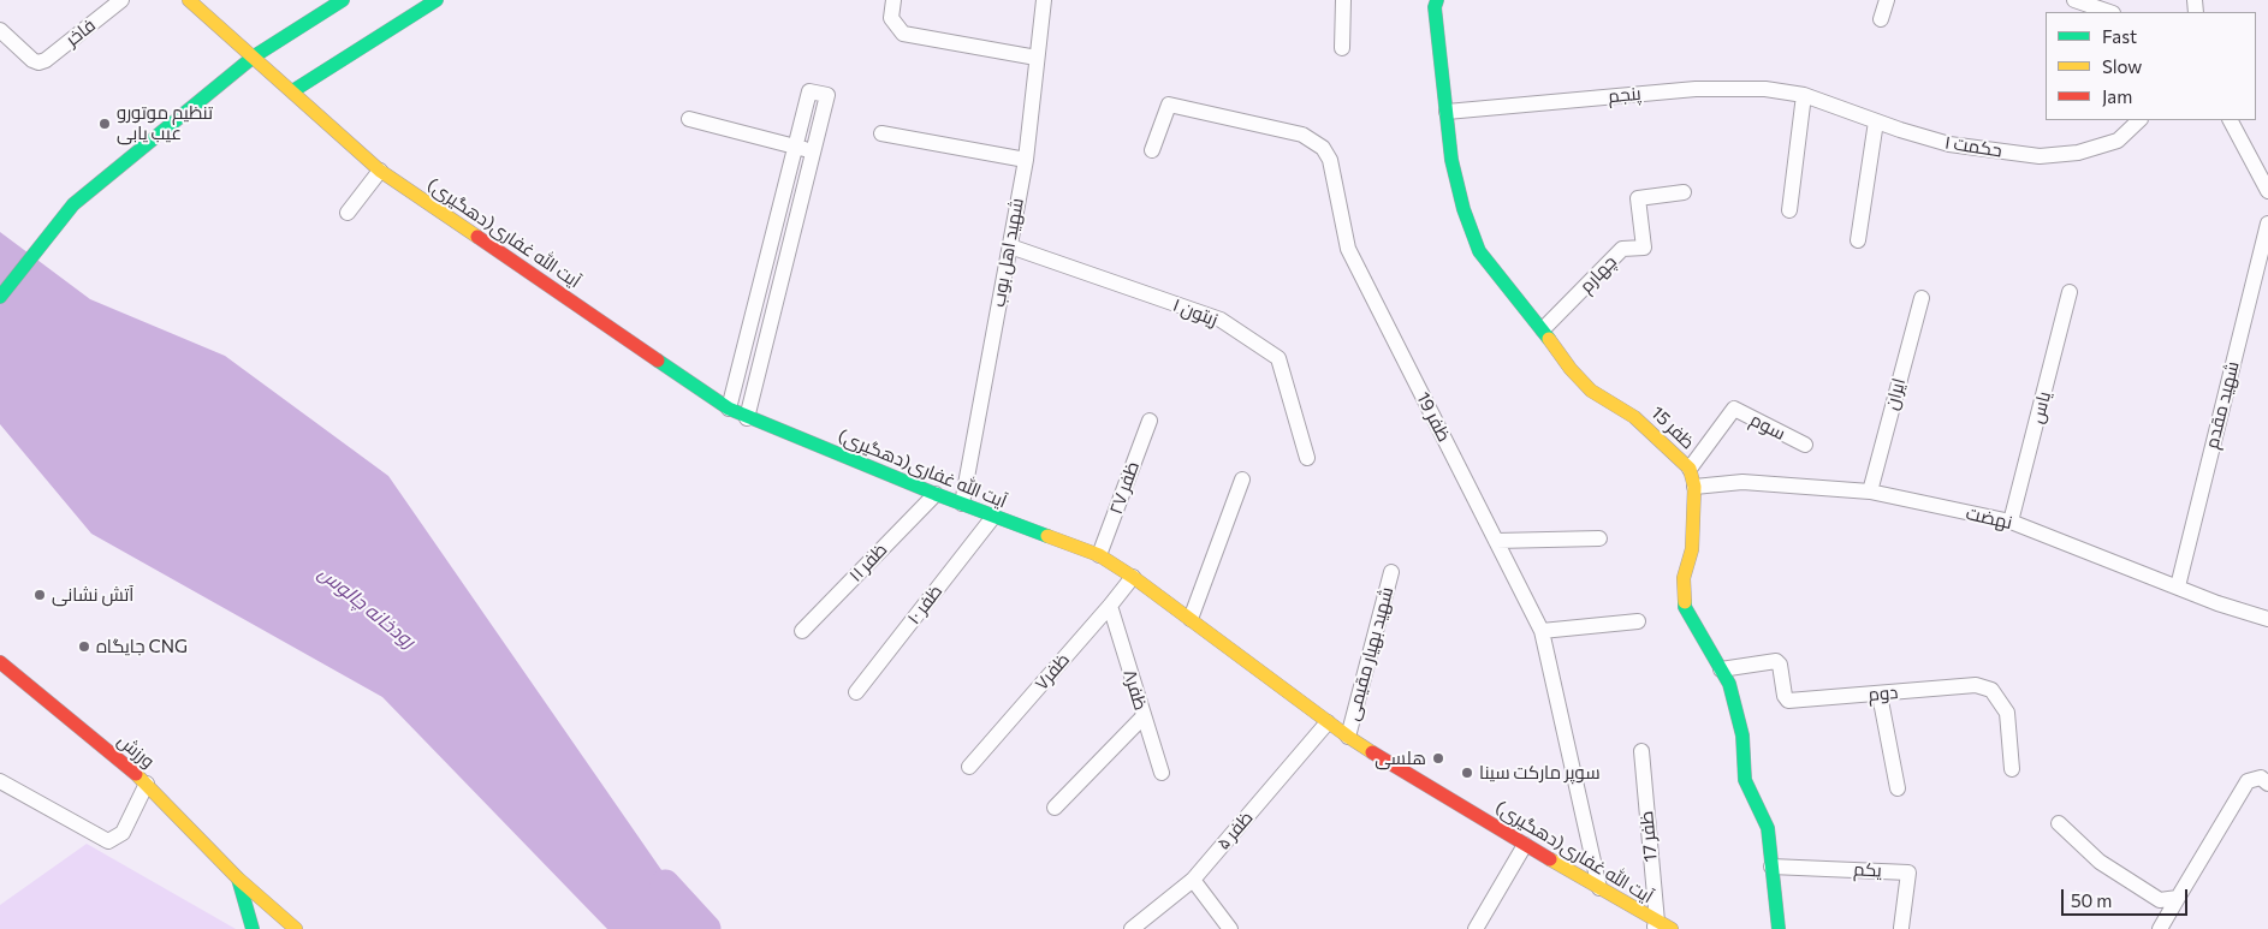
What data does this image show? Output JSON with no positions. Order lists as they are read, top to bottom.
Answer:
{
  "streets": {
    "street": [
      "فاخر",
      "پنجم",
      "حکمت ۱",
      "آیت الله غفاری(دهگیری)",
      "شهید اهل بوب",
      "چهارم",
      "زیتون ۱",
      "ایران",
      "شهید مقدم",
      "یاس",
      "ظفر 19",
      "سوم",
      "ظفر 15",
      "ظفر ۲۷",
      "نهضت",
      "ظفر ۱۱",
      "ظفر ۱۰",
      "شهید بهیار مقیمی",
      "ظفر۷",
      "ظفر۸",
      "دوم",
      "ورزش",
      "ظفر ۵",
      "ظفر 17",
      "یکم"
    ]
  },
  "crossings": [
    ["پنجم", "حکمت ۱"],
    ["پنجم", "ظفر 15"],
    ["آیت الله غفاری(دهگیری)", "شهید اهل بوب"],
    ["آیت الله غفاری(دهگیری)", "ظفر 19"],
    ["آیت الله غفاری(دهگیری)", "ظفر ۲۷"],
    ["آیت الله غفاری(دهگیری)", "ظفر ۱۱"],
    ["آیت الله غفاری(دهگیری)", "ظفر ۱۰"],
    ["آیت الله غفاری(دهگیری)", "شهید بهیار مقیمی"],
    ["آیت الله غفاری(دهگیری)", "ظفر۷"],
    ["آیت الله غفاری(دهگیری)", "ظفر ۵"],
    ["آیت الله غفاری(دهگیری)", "ظفر 17"],
    ["شهید اهل بوب", "زیتون ۱"],
    ["چهارم", "ظفر 15"],
    ["ایران", "نهضت"],
    ["شهید مقدم", "نهضت"],
    ["یاس", "نهضت"],
    ["سوم", "ظفر 15"],
    ["ظفر 15", "نهضت"],
    ["ظفر 15", "دوم"],
    ["ظفر 15", "یکم"],
    ["ظفر۷", "ظفر۸"]
  ],
  "water": ["رودخانه چالوس"],
  "places": [
    "تنظیم موتورو عیب یابی",
    "آتش نشانی",
    "جایگاه CNG",
    "هلسی",
    "سوپر مارکت سینا"
  ],
  "legend": ["Fast", "Slow", "Jam"],
  "scale_bar": "50 m"
}
